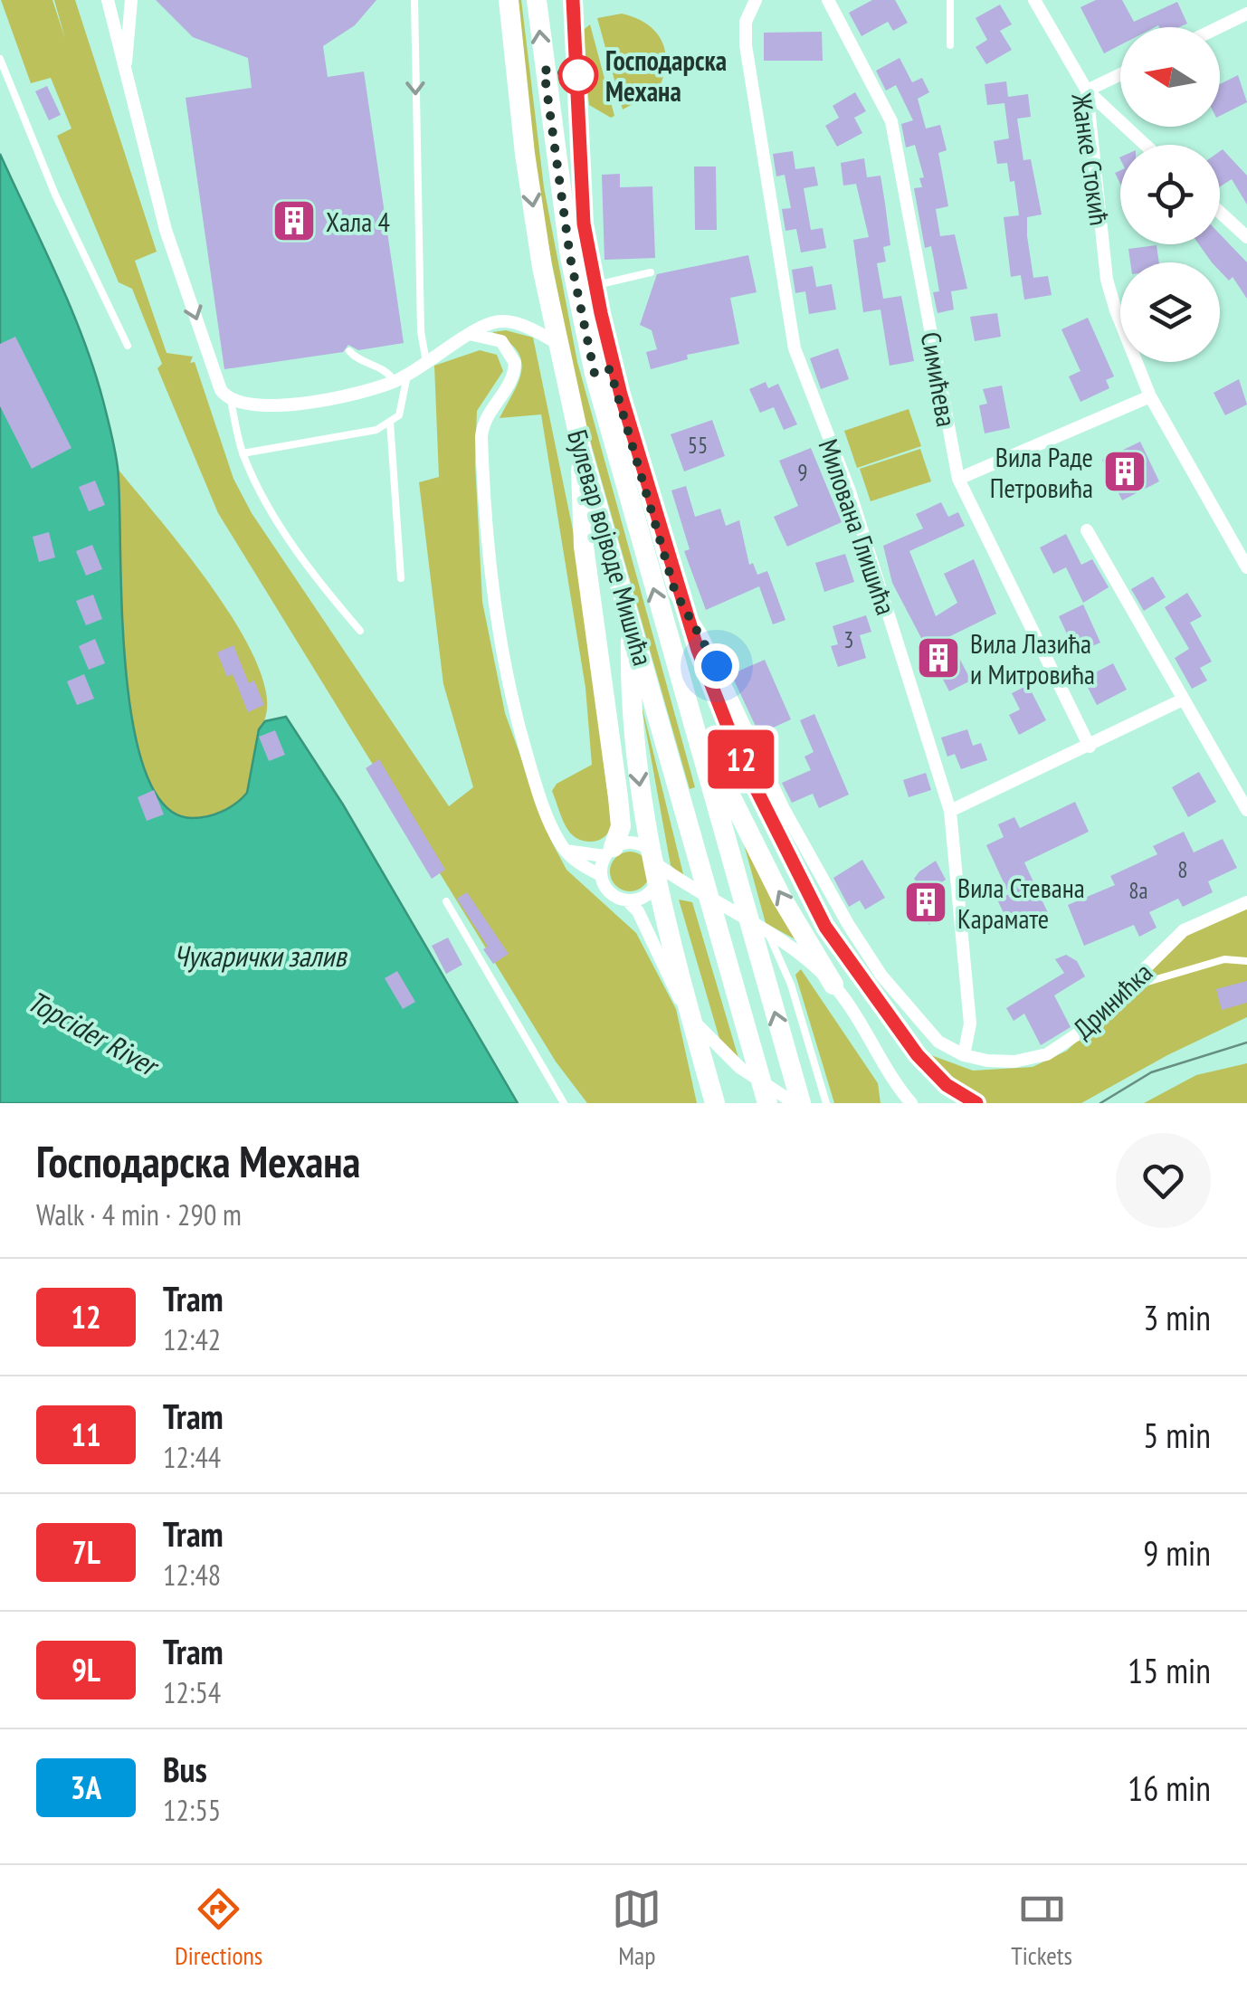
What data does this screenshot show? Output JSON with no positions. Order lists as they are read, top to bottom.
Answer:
{
  "streets": {
    "main road": ["Булевар војводе Мишића"],
    "street": [
      "Жанке Стокић",
      "Симићева",
      "Милована Глишића",
      "Дринићка"
    ]
  },
  "crossings": [
    ["Милована Глишића", "Булевар војводе Мишића"],
    ["Милована Глишића", "Дринићка"],
    ["Булевар војводе Мишића", "Дринићка"]
  ],
  "water": ["Чукарички залив", "Topcider River"],
  "places": {
    "other": ["Господарска Механа"],
    "building": [
      "Хала 4",
      "Вила Раде Петровића",
      "Вила Лазића и Митровића",
      "Вила Стевана Карамате"
    ]
  },
  "lines": ["tram line 12"],
  "house_numbers": [
    "55",
    "9",
    "3",
    "8",
    "8a"
  ],
  "north": "left",
  "page": {
    "on_map": "12",
    "heading": ["Господарска Механа", "Walk · 4 min · 290 m"],
    "list": [
      {
        "mark": "12",
        "name": "Tram",
        "note": "12:42",
        "value": "3 min"
      },
      {
        "mark": "11",
        "name": "Tram",
        "note": "12:44",
        "value": "5 min"
      },
      {
        "mark": "7L",
        "name": "Tram",
        "note": "12:48",
        "value": "9 min"
      },
      {
        "mark": "9L",
        "name": "Tram",
        "note": "12:54",
        "value": "15 min"
      },
      {
        "mark": "3A",
        "name": "Bus",
        "note": "12:55",
        "value": "16 min"
      }
    ],
    "tabs": ["Directions", "Map", "Tickets"]
  }
}
